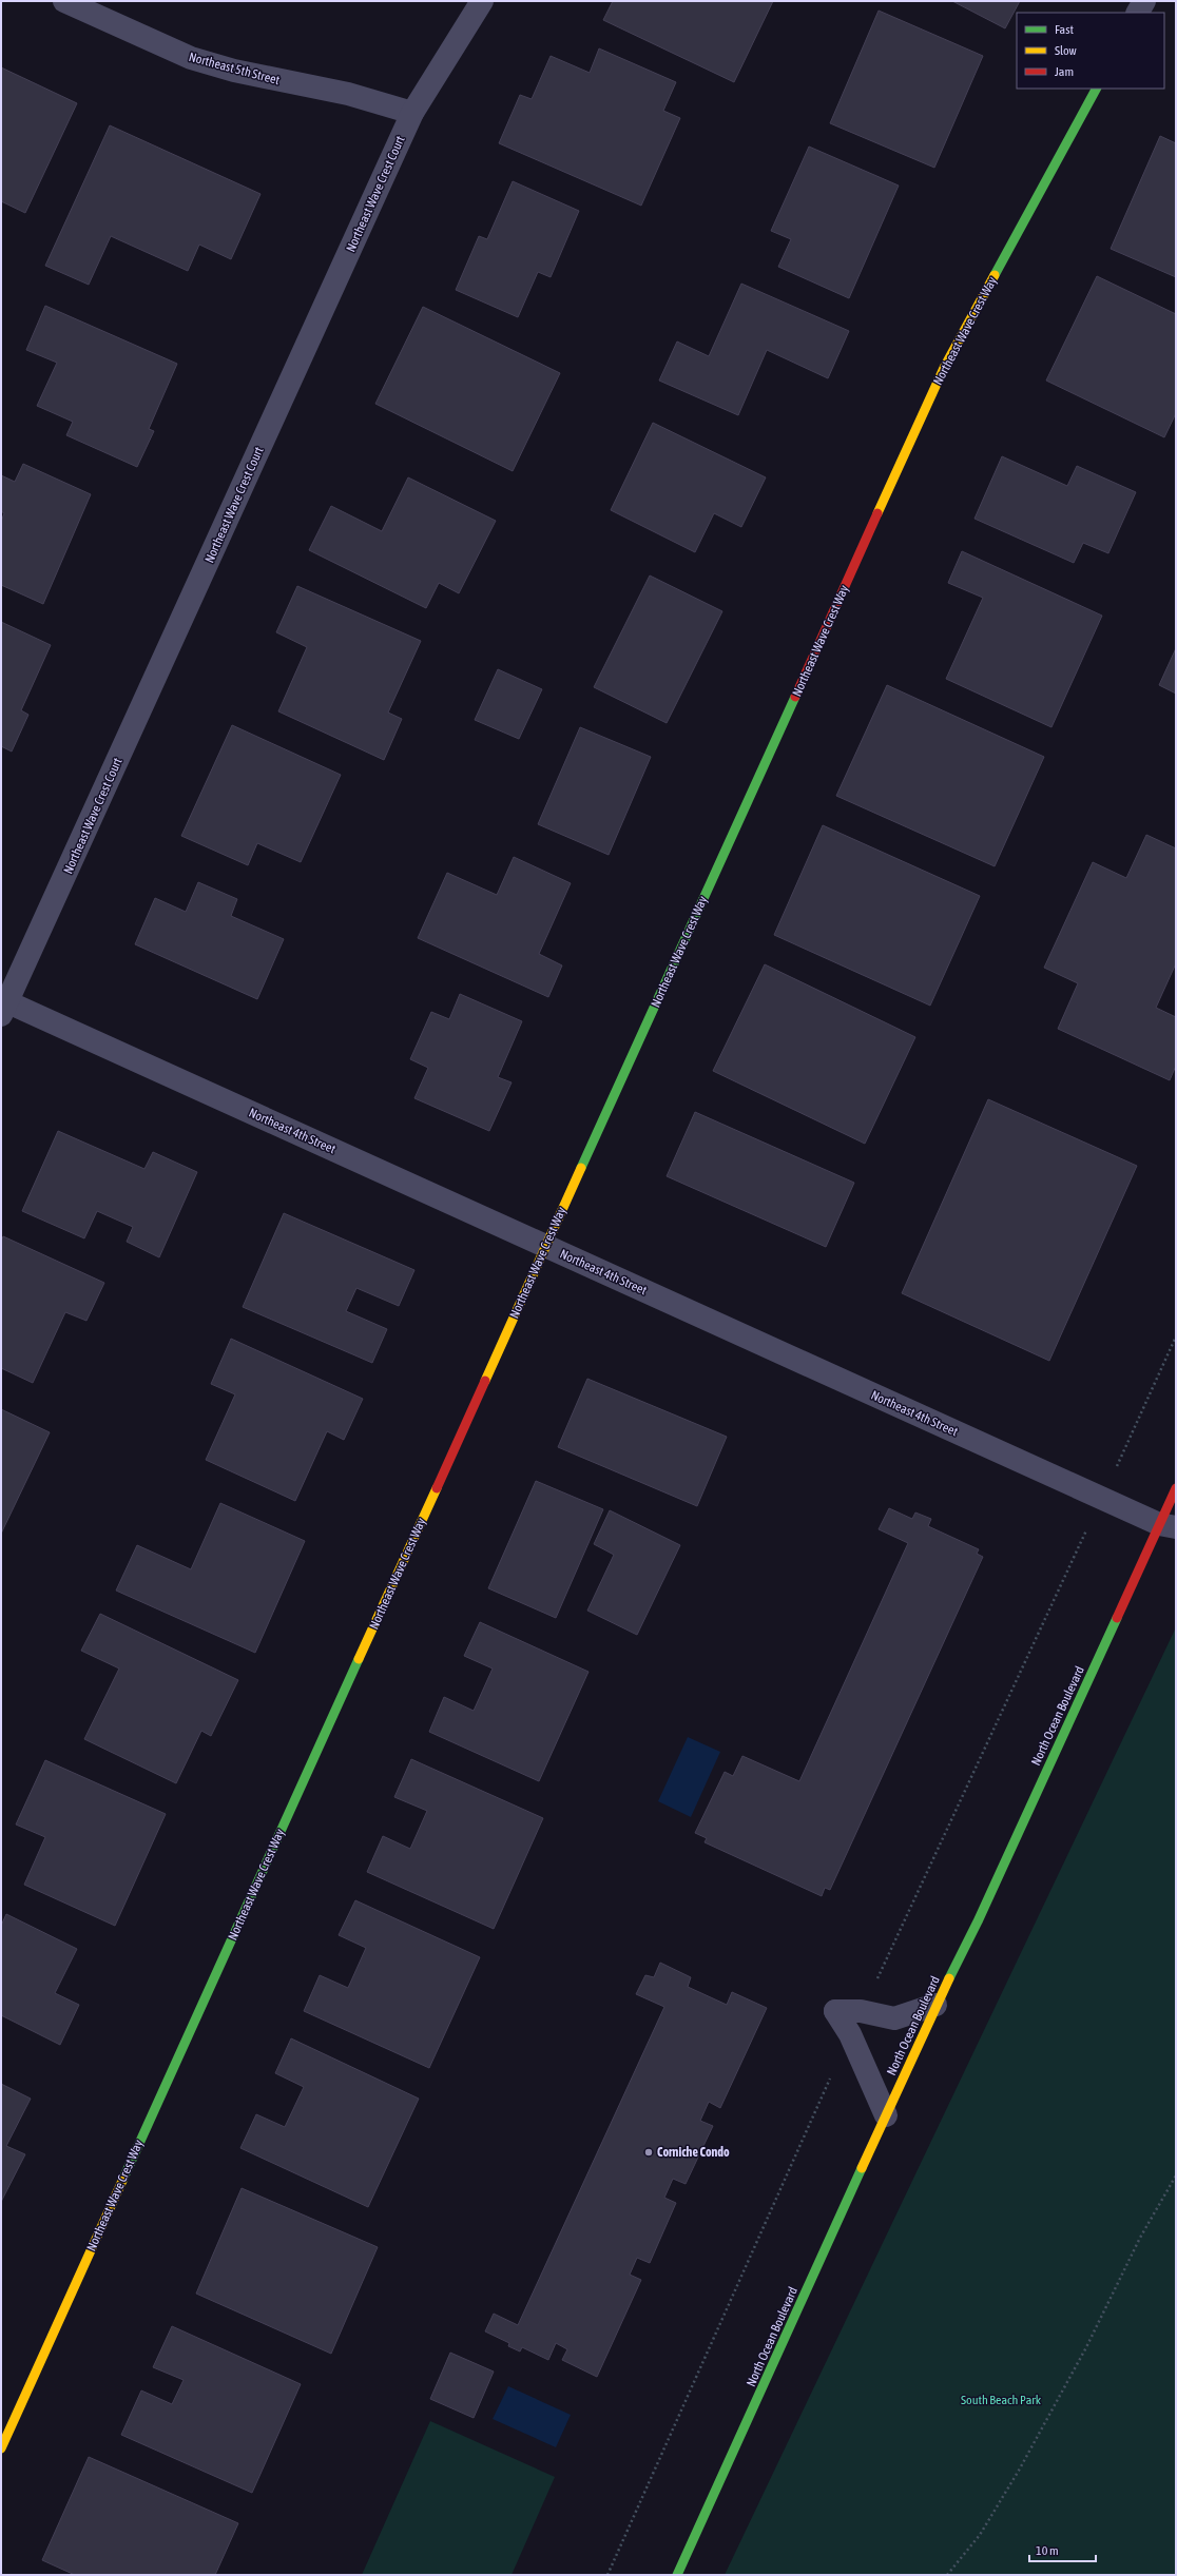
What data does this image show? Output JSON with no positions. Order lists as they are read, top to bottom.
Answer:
{
  "streets": {
    "street": [
      "Northeast 5th Street",
      "Northeast Wave Crest Court",
      "Northeast Wave Crest Way",
      "Northeast 4th Street",
      "North Ocean Boulevard"
    ]
  },
  "crossings": [
    ["Northeast 5th Street", "Northeast Wave Crest Court"],
    ["Northeast Wave Crest Court", "Northeast 4th Street"],
    ["Northeast Wave Crest Way", "Northeast 4th Street"],
    ["Northeast 4th Street", "North Ocean Boulevard"]
  ],
  "parks": ["South Beach Park"],
  "places": ["Corniche Condo"],
  "legend": ["Fast", "Slow", "Jam"],
  "scale_bar": "10 m"
}
